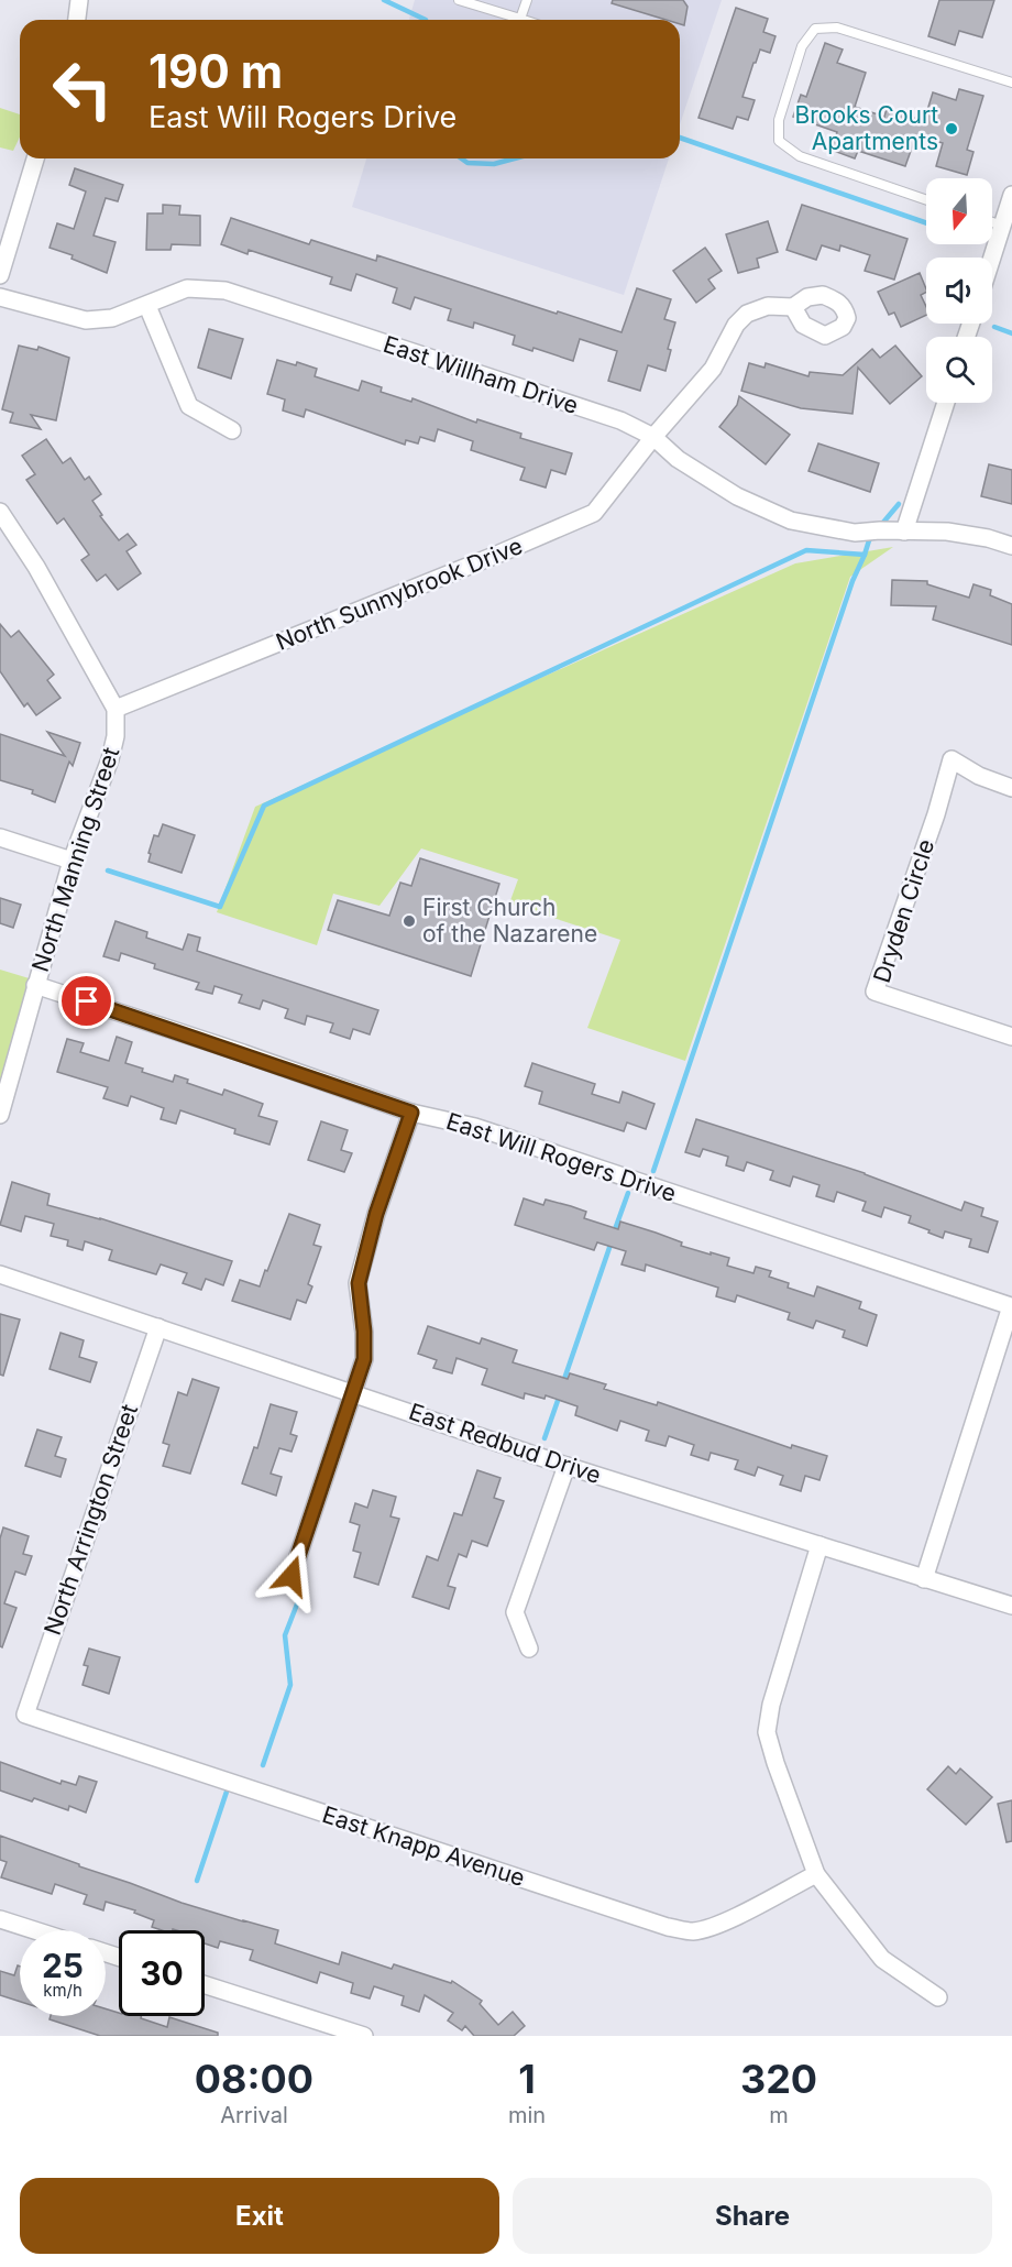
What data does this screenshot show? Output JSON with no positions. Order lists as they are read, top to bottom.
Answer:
{
  "streets": {
    "street": [
      "East Willham Drive",
      "North Sunnybrook Drive",
      "North Manning Street",
      "Dryden Circle",
      "East Will Rogers Drive",
      "East Redbud Drive",
      "North Arrington Street",
      "East Knapp Avenue"
    ]
  },
  "crossings": [
    ["East Willham Drive", "North Sunnybrook Drive"],
    ["North Sunnybrook Drive", "North Manning Street"],
    ["North Manning Street", "East Will Rogers Drive"],
    ["East Redbud Drive", "North Arrington Street"],
    ["North Arrington Street", "East Knapp Avenue"]
  ],
  "places": ["Brooks Court Apartments", "First Church of the Nazarene"],
  "north": "bottom",
  "page": {
    "turn": ["190 m", "East Will Rogers Drive"],
    "speed": "25 km/h",
    "limit": "30",
    "eta": [
      "08:00",
      "Arrival",
      "1",
      "min",
      "320",
      "m"
    ],
    "buttons": ["Exit", "Share"]
  }
}
